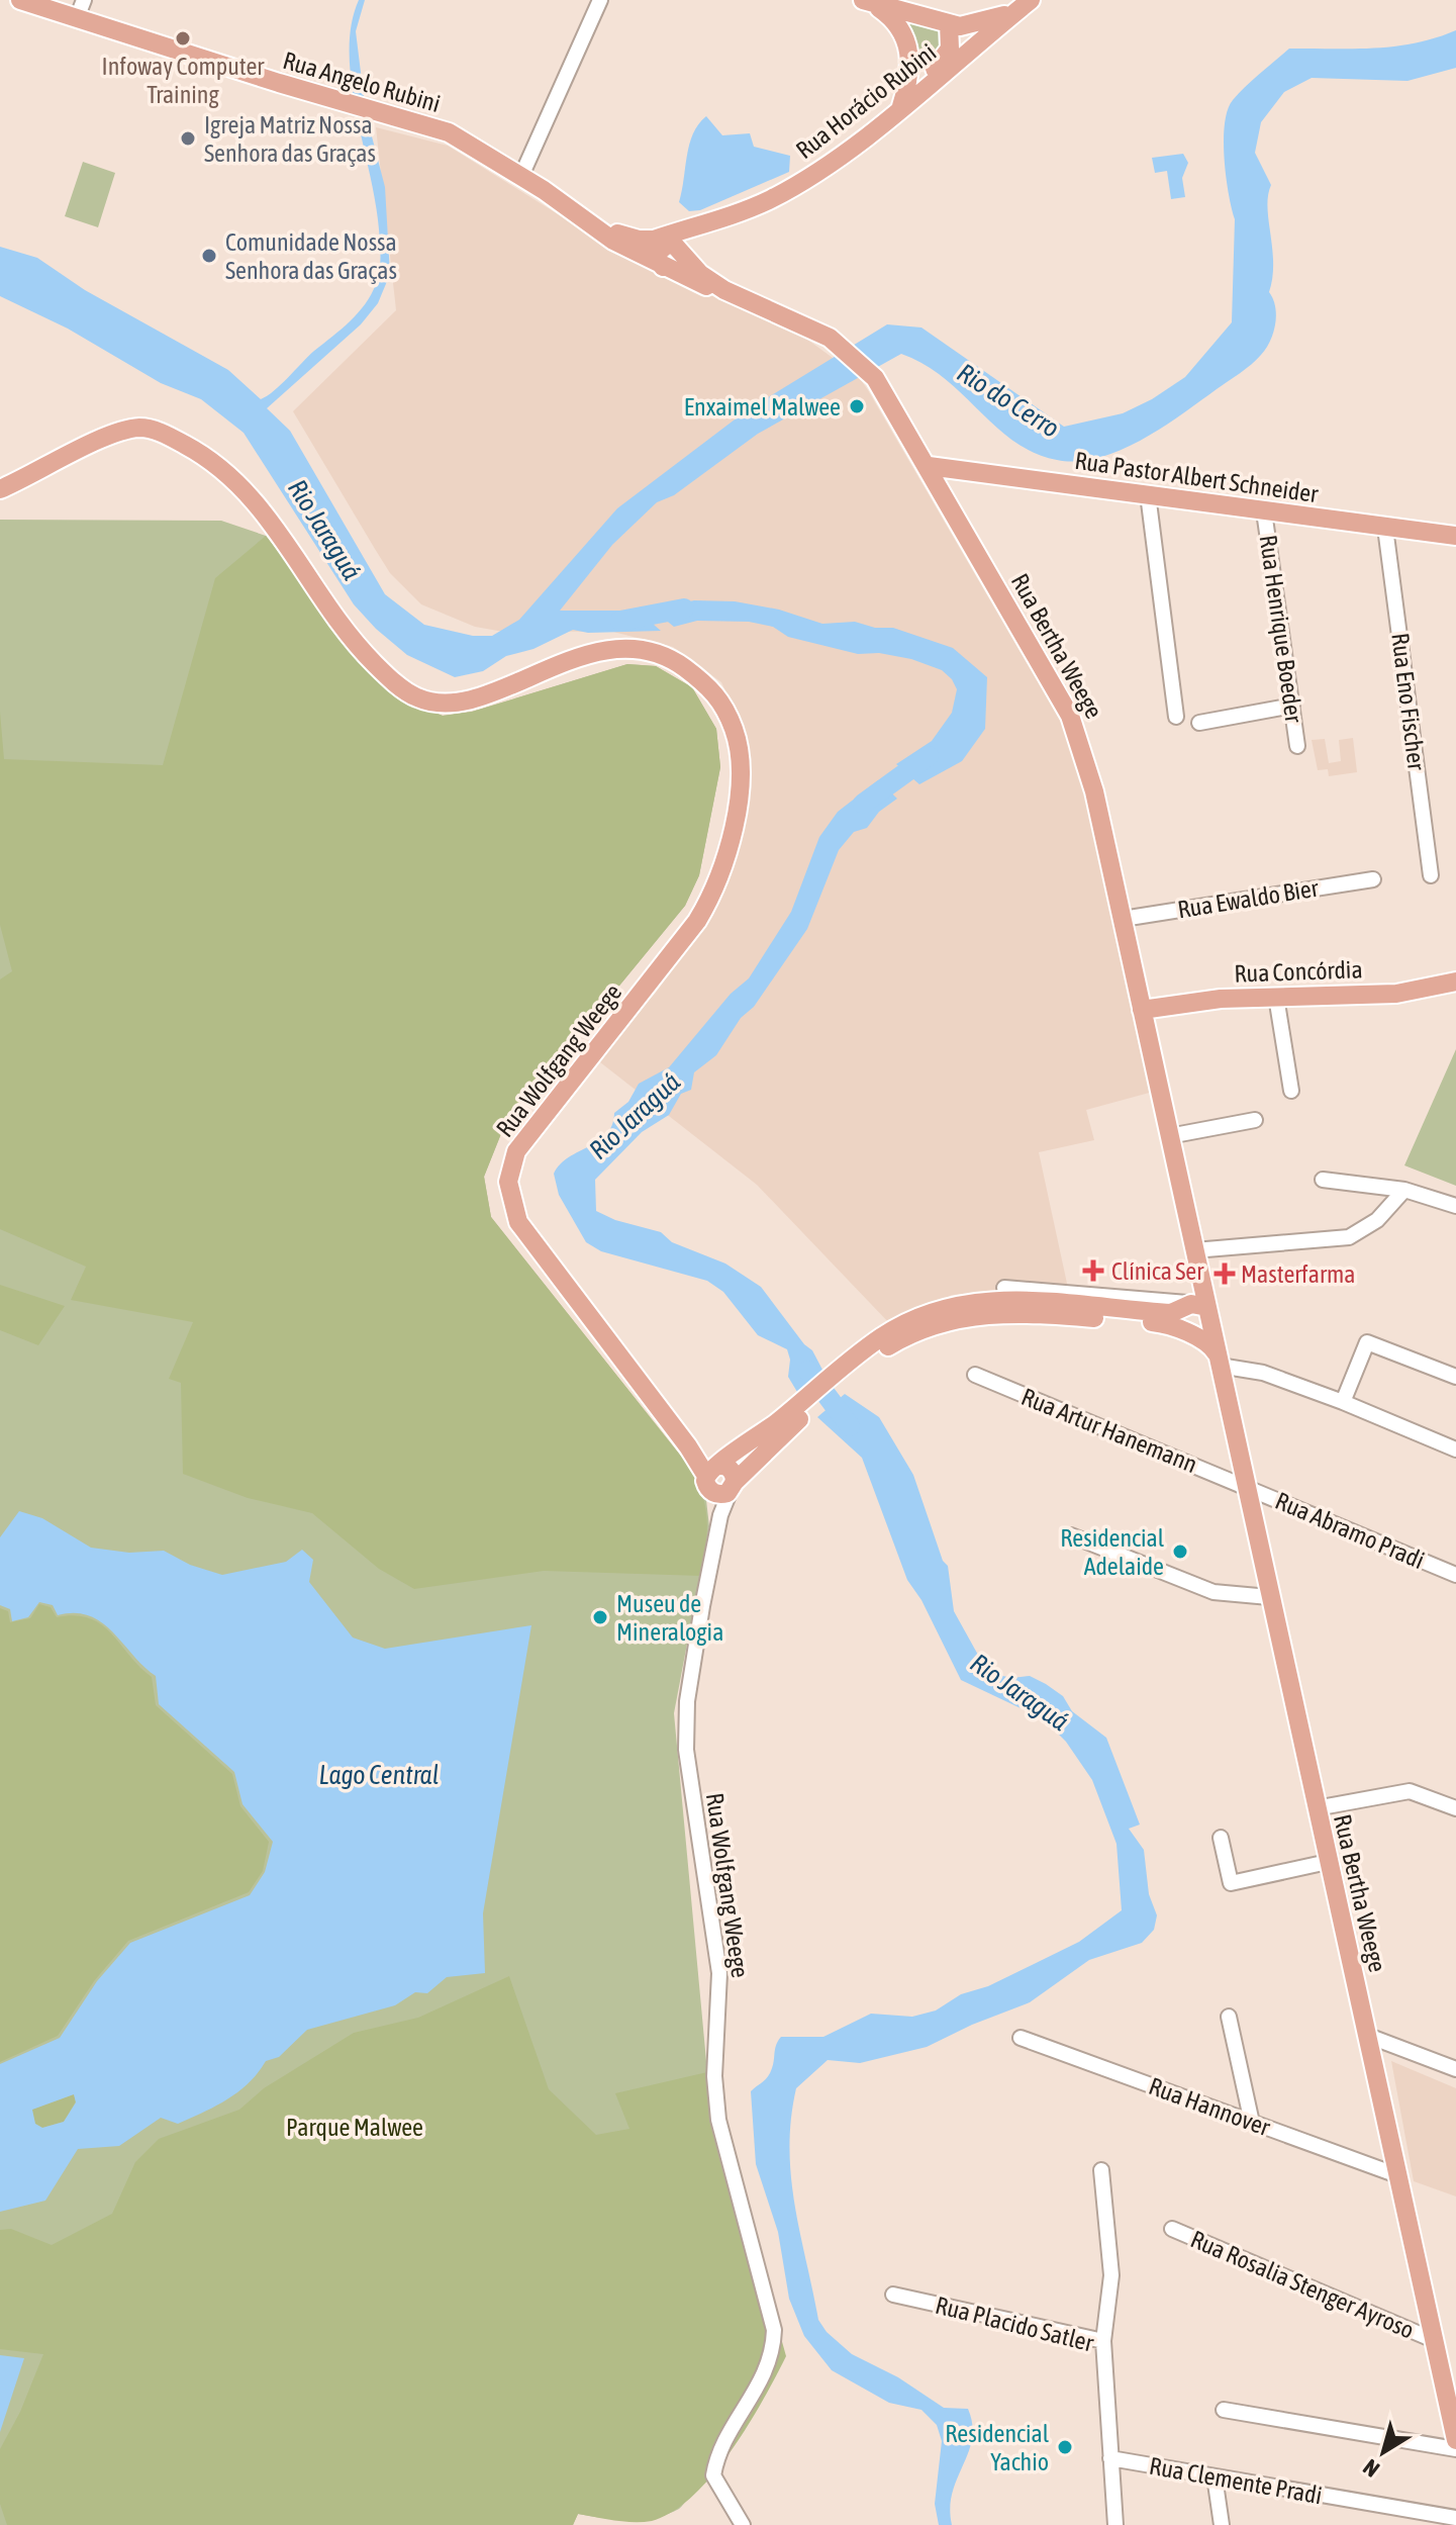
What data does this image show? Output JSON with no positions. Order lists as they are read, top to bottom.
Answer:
{
  "streets": {
    "main road": [
      "Rua Angelo Rubini",
      "Rua Horácio Rubini",
      "Rua Pastor Albert Schneider",
      "Rua Bertha Weege",
      "Rua Concórdia",
      "Rua Wolfgang Weege"
    ],
    "street": [
      "Rua Henrique Boeder",
      "Rua Eno Fischer",
      "Rua Ewaldo Bier",
      "Rua Artur Hanemann",
      "Rua Abramo Pradi",
      "Rua Hannover",
      "Rua Rosalia Stenger Ayroso",
      "Rua Placido Satler",
      "Rua Clemente Pradi"
    ]
  },
  "crossings": [
    ["Rua Angelo Rubini", "Rua Horácio Rubini"],
    ["Rua Angelo Rubini", "Rua Bertha Weege"],
    ["Rua Horácio Rubini", "Rua Bertha Weege"],
    ["Rua Pastor Albert Schneider", "Rua Henrique Boeder"],
    ["Rua Pastor Albert Schneider", "Rua Bertha Weege"],
    ["Rua Pastor Albert Schneider", "Rua Eno Fischer"],
    ["Rua Bertha Weege", "Rua Ewaldo Bier"],
    ["Rua Bertha Weege", "Rua Concórdia"],
    ["Rua Bertha Weege", "Rua Artur Hanemann"],
    ["Rua Bertha Weege", "Rua Abramo Pradi"],
    ["Rua Bertha Weege", "Rua Hannover"],
    ["Rua Bertha Weege", "Rua Rosalia Stenger Ayroso"],
    ["Rua Artur Hanemann", "Rua Abramo Pradi"],
    ["Rua Placido Satler", "Rua Clemente Pradi"]
  ],
  "water": ["Rio do Cerro", "Rio Jaraguá", "Lago Central"],
  "parks": ["Parque Malwee"],
  "places": {
    "other": [
      "Infoway Computer Training",
      "Igreja Matriz Nossa Senhora das Graças",
      "Comunidade Nossa Senhora das Graças",
      "Enxaimel Malwee",
      "Residencial Adelaide",
      "Museu de Mineralogia",
      "Residencial Yachio"
    ],
    "health": ["Clínica Ser", "Masterfarma"]
  },
  "north": "bottom left"
}
